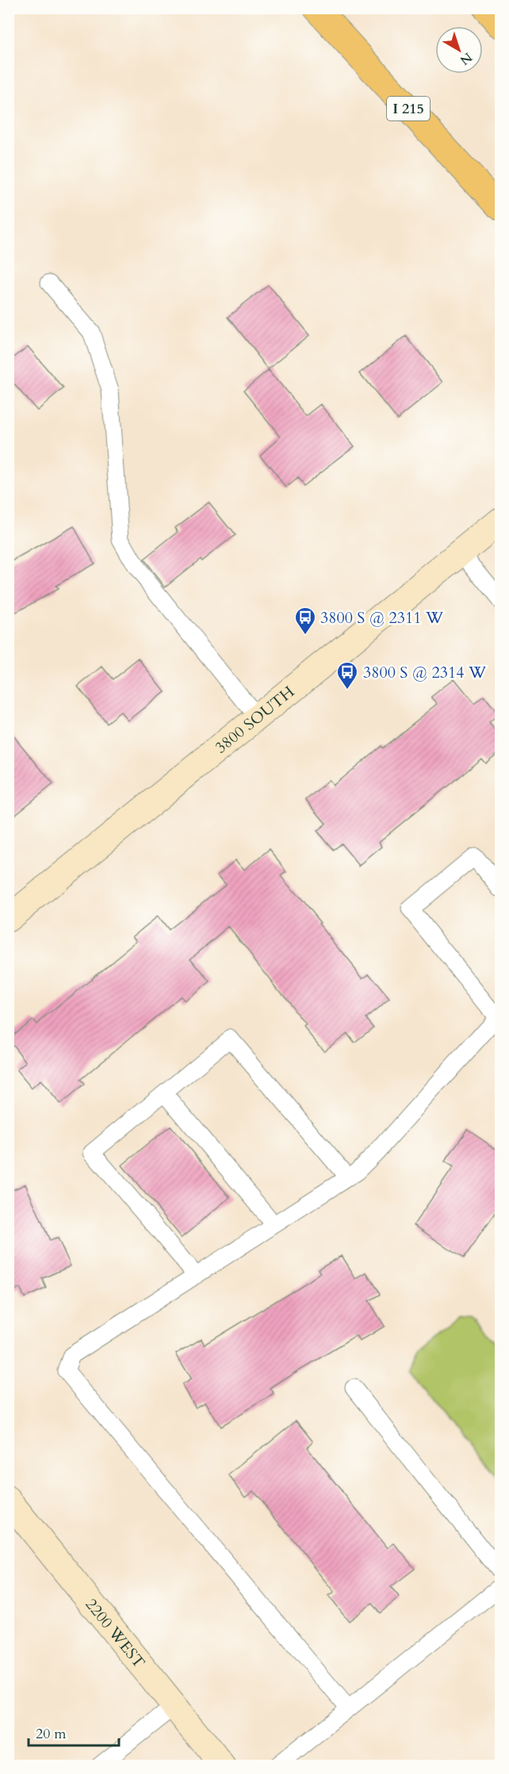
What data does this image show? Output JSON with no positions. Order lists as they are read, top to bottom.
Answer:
{
  "streets": {
    "highway": ["I 215"],
    "street": ["3800 SOUTH", "2200 WEST"]
  },
  "places": {
    "bus stop": ["3800 S @ 2311 W", "3800 S @ 2314 W"]
  },
  "scale_bar": "20 m",
  "north": "bottom right"
}
